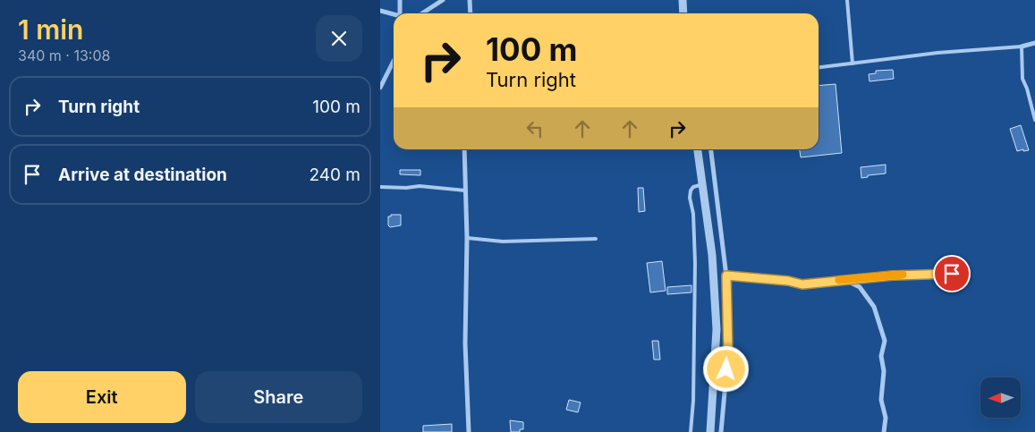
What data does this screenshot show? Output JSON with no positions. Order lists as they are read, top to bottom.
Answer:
{
  "north": "left",
  "page": {
    "heading": ["1 min", "340 m · 13:08"],
    "turn": ["100 m", "Turn right"],
    "list": [
      {
        "name": "Turn right",
        "value": "100 m"
      },
      {
        "name": "Arrive at destination",
        "value": "240 m"
      }
    ],
    "buttons": ["Exit", "Share"]
  }
}
